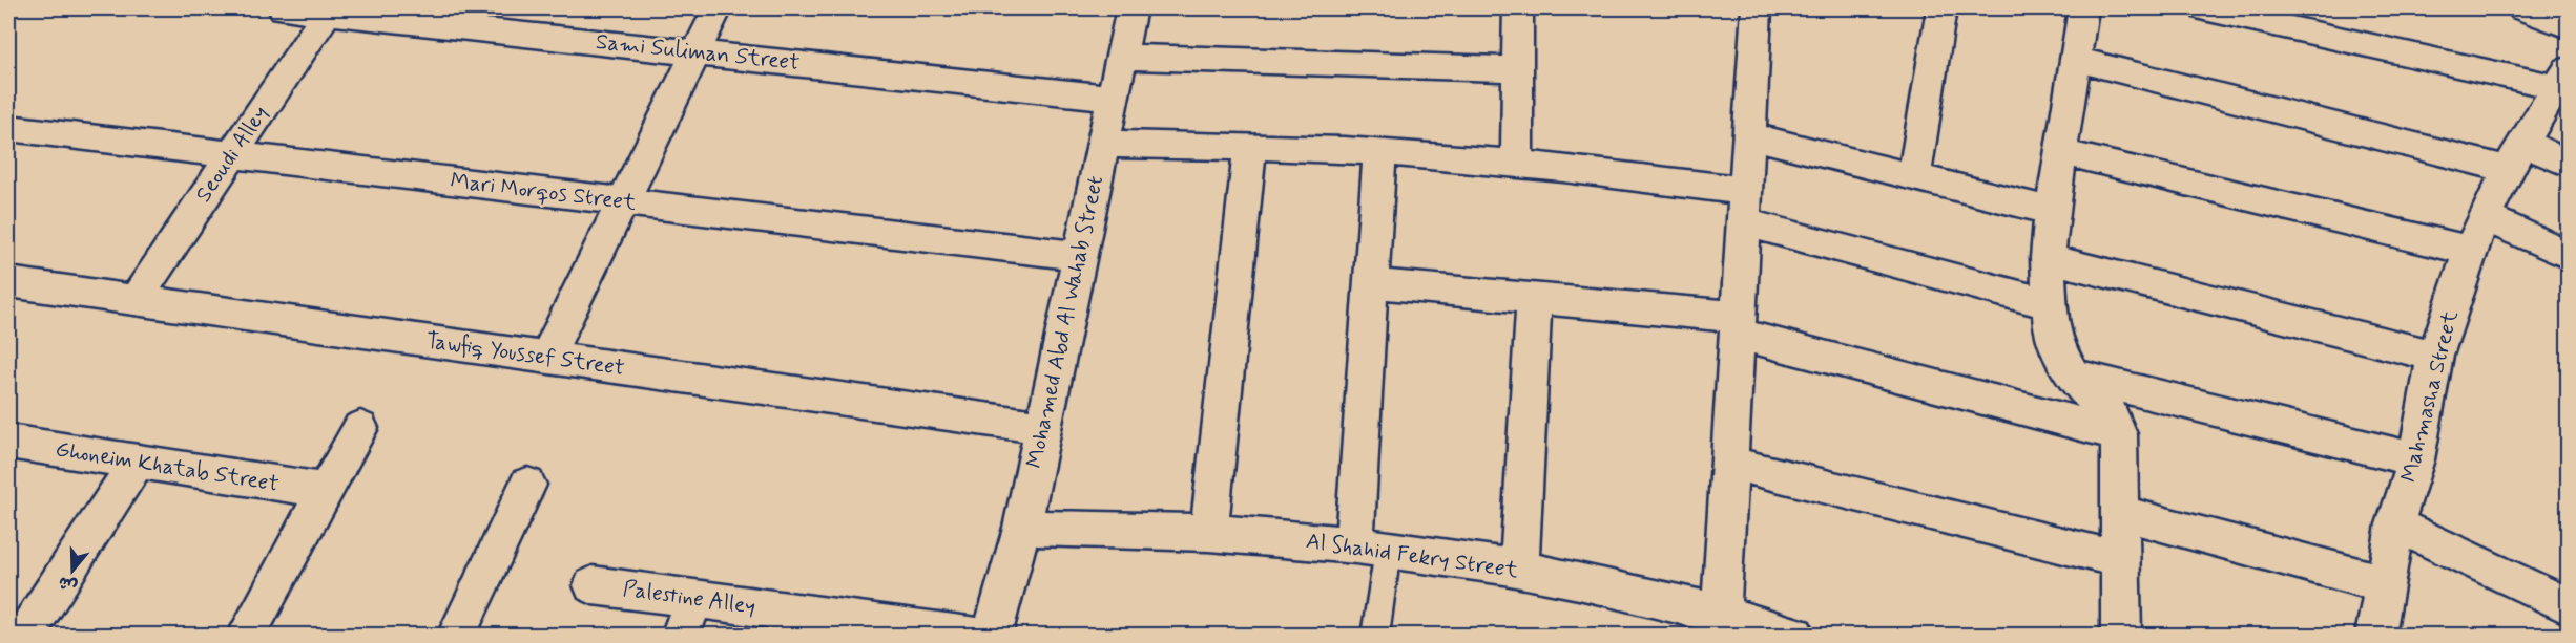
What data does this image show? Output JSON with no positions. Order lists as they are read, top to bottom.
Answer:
{
  "streets": {
    "street": [
      "Sami Suliman Street",
      "Seoudi Alley",
      "Mari Morqos Street",
      "Mohamed Abd Al Wahab Street",
      "Tawfiq Youssef Street",
      "Mahmasha Street",
      "Ghoneim Khatab Street",
      "Al Shahid Fekry Street",
      "Palestine Alley"
    ]
  },
  "crossings": [
    ["Sami Suliman Street", "Seoudi Alley"],
    ["Sami Suliman Street", "Mohamed Abd Al Wahab Street"],
    ["Seoudi Alley", "Mari Morqos Street"],
    ["Seoudi Alley", "Tawfiq Youssef Street"],
    ["Mari Morqos Street", "Mohamed Abd Al Wahab Street"],
    ["Mohamed Abd Al Wahab Street", "Tawfiq Youssef Street"],
    ["Mohamed Abd Al Wahab Street", "Al Shahid Fekry Street"]
  ],
  "north": "bottom"
}
